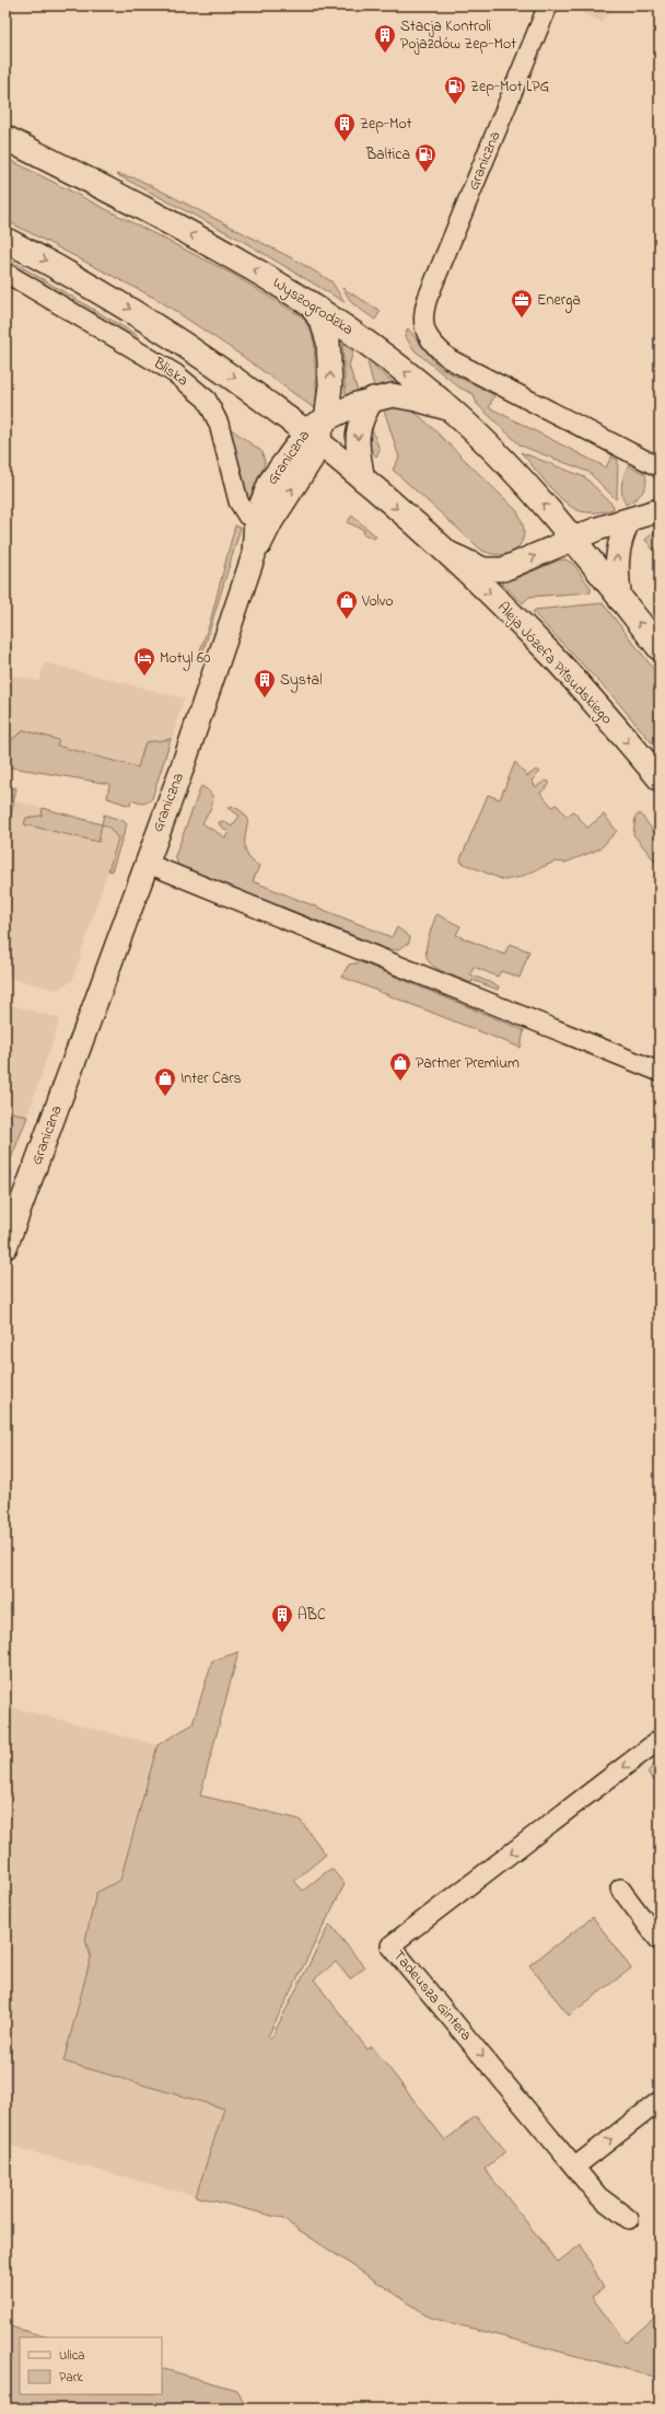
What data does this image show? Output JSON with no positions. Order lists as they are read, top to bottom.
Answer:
{
  "streets": {
    "main road": ["Wyszogrodzka", "Aleja Józefa Piłsudskiego"],
    "street": ["Graniczna", "Bliska", "Tadeusza Gintera"]
  },
  "crossings": [
    ["Graniczna", "Wyszogrodzka"],
    ["Graniczna", "Bliska"]
  ],
  "places": {
    "building": [
      "Stacja Kontroli Pojazdów Zep-Mot",
      "Zep-Mot",
      "Systal",
      "ABC"
    ],
    "fuel station": ["Zep-Mot LPG", "Baltica"],
    "office": ["Energa"],
    "shop": ["Volvo", "Partner Premium", "Inter Cars"],
    "hotel": ["Motyl 60"]
  },
  "legend": ["Ulica", "Park"]
}
